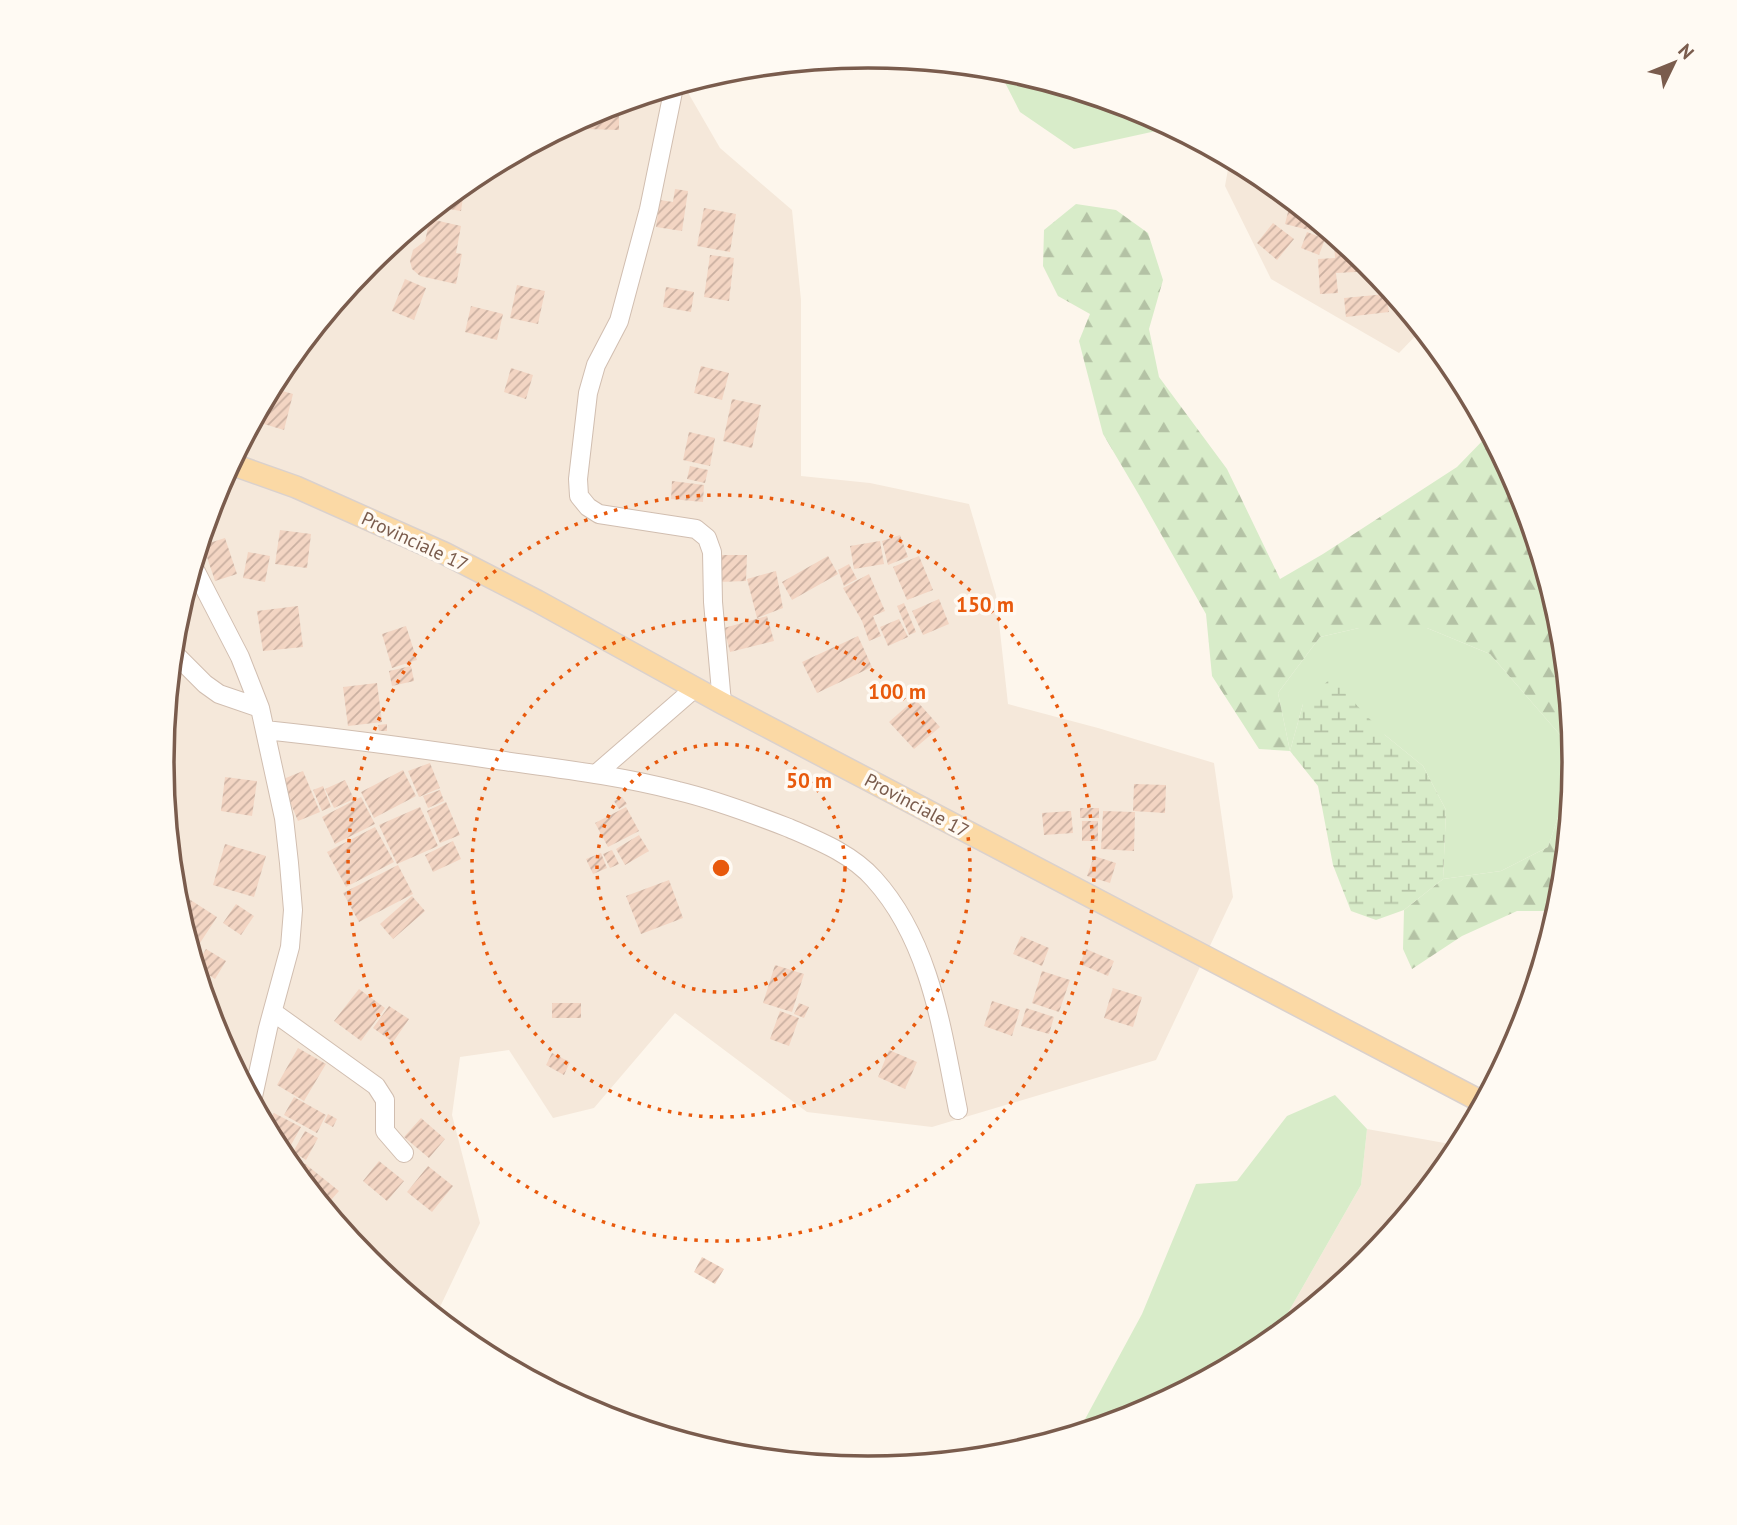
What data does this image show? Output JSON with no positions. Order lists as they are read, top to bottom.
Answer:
{
  "streets": {
    "main road": ["Provinciale 17"]
  },
  "north": "top right",
  "rings": ["150 m", "100 m", "50 m"]
}
